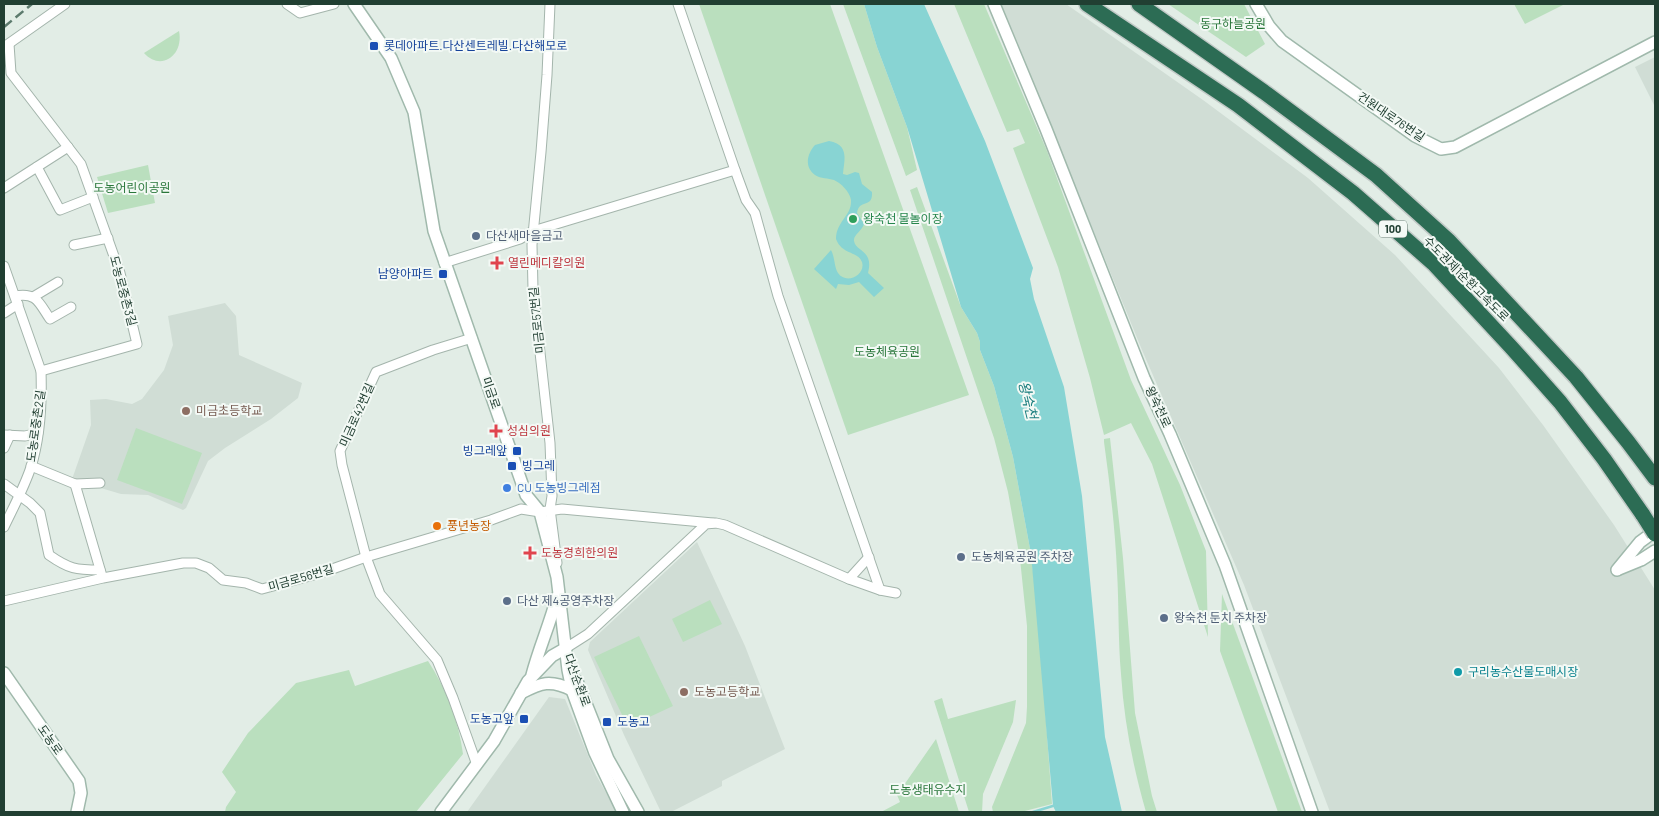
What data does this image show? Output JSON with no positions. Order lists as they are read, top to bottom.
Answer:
{
  "streets": {
    "highway": ["100", "수도권제1순환고속도로"],
    "street": [
      "건원대로76번길",
      "도농로중촌3길",
      "미금로57번길",
      "미금로",
      "왕숙천로",
      "미금로42번길",
      "도농로중촌2길",
      "미금로56번길",
      "다산순환로",
      "도농로"
    ]
  },
  "crossings": [
    ["도농로중촌3길", "도농로중촌2길"],
    ["미금로57번길", "미금로"],
    ["미금로57번길", "미금로56번길"],
    ["미금로", "미금로42번길"],
    ["미금로", "미금로56번길"],
    ["미금로", "다산순환로"],
    ["미금로42번길", "미금로56번길"]
  ],
  "water": ["왕숙천"],
  "parks": [
    "동구하늘공원",
    "도농어린이공원",
    "도농체육공원",
    "도농생태유수지"
  ],
  "places": {
    "transit": [
      "롯데아파트.다산센트레빌.다산해모로",
      "남양아파트",
      "빙그레앞",
      "빙그레",
      "도농고앞",
      "도농고"
    ],
    "other": [
      "왕숙천 물놀이장",
      "다산새마을금고",
      "미금초등학교",
      "CU 도농빙그레점",
      "풍년농장",
      "도농체육공원 주차장",
      "다산 제4공영주차장",
      "왕숙천 둔치 주차장",
      "구리농수산물도매시장",
      "도농고등학교"
    ],
    "health": ["열린메디칼의원", "성심의원", "도농경희한의원"]
  }
}
